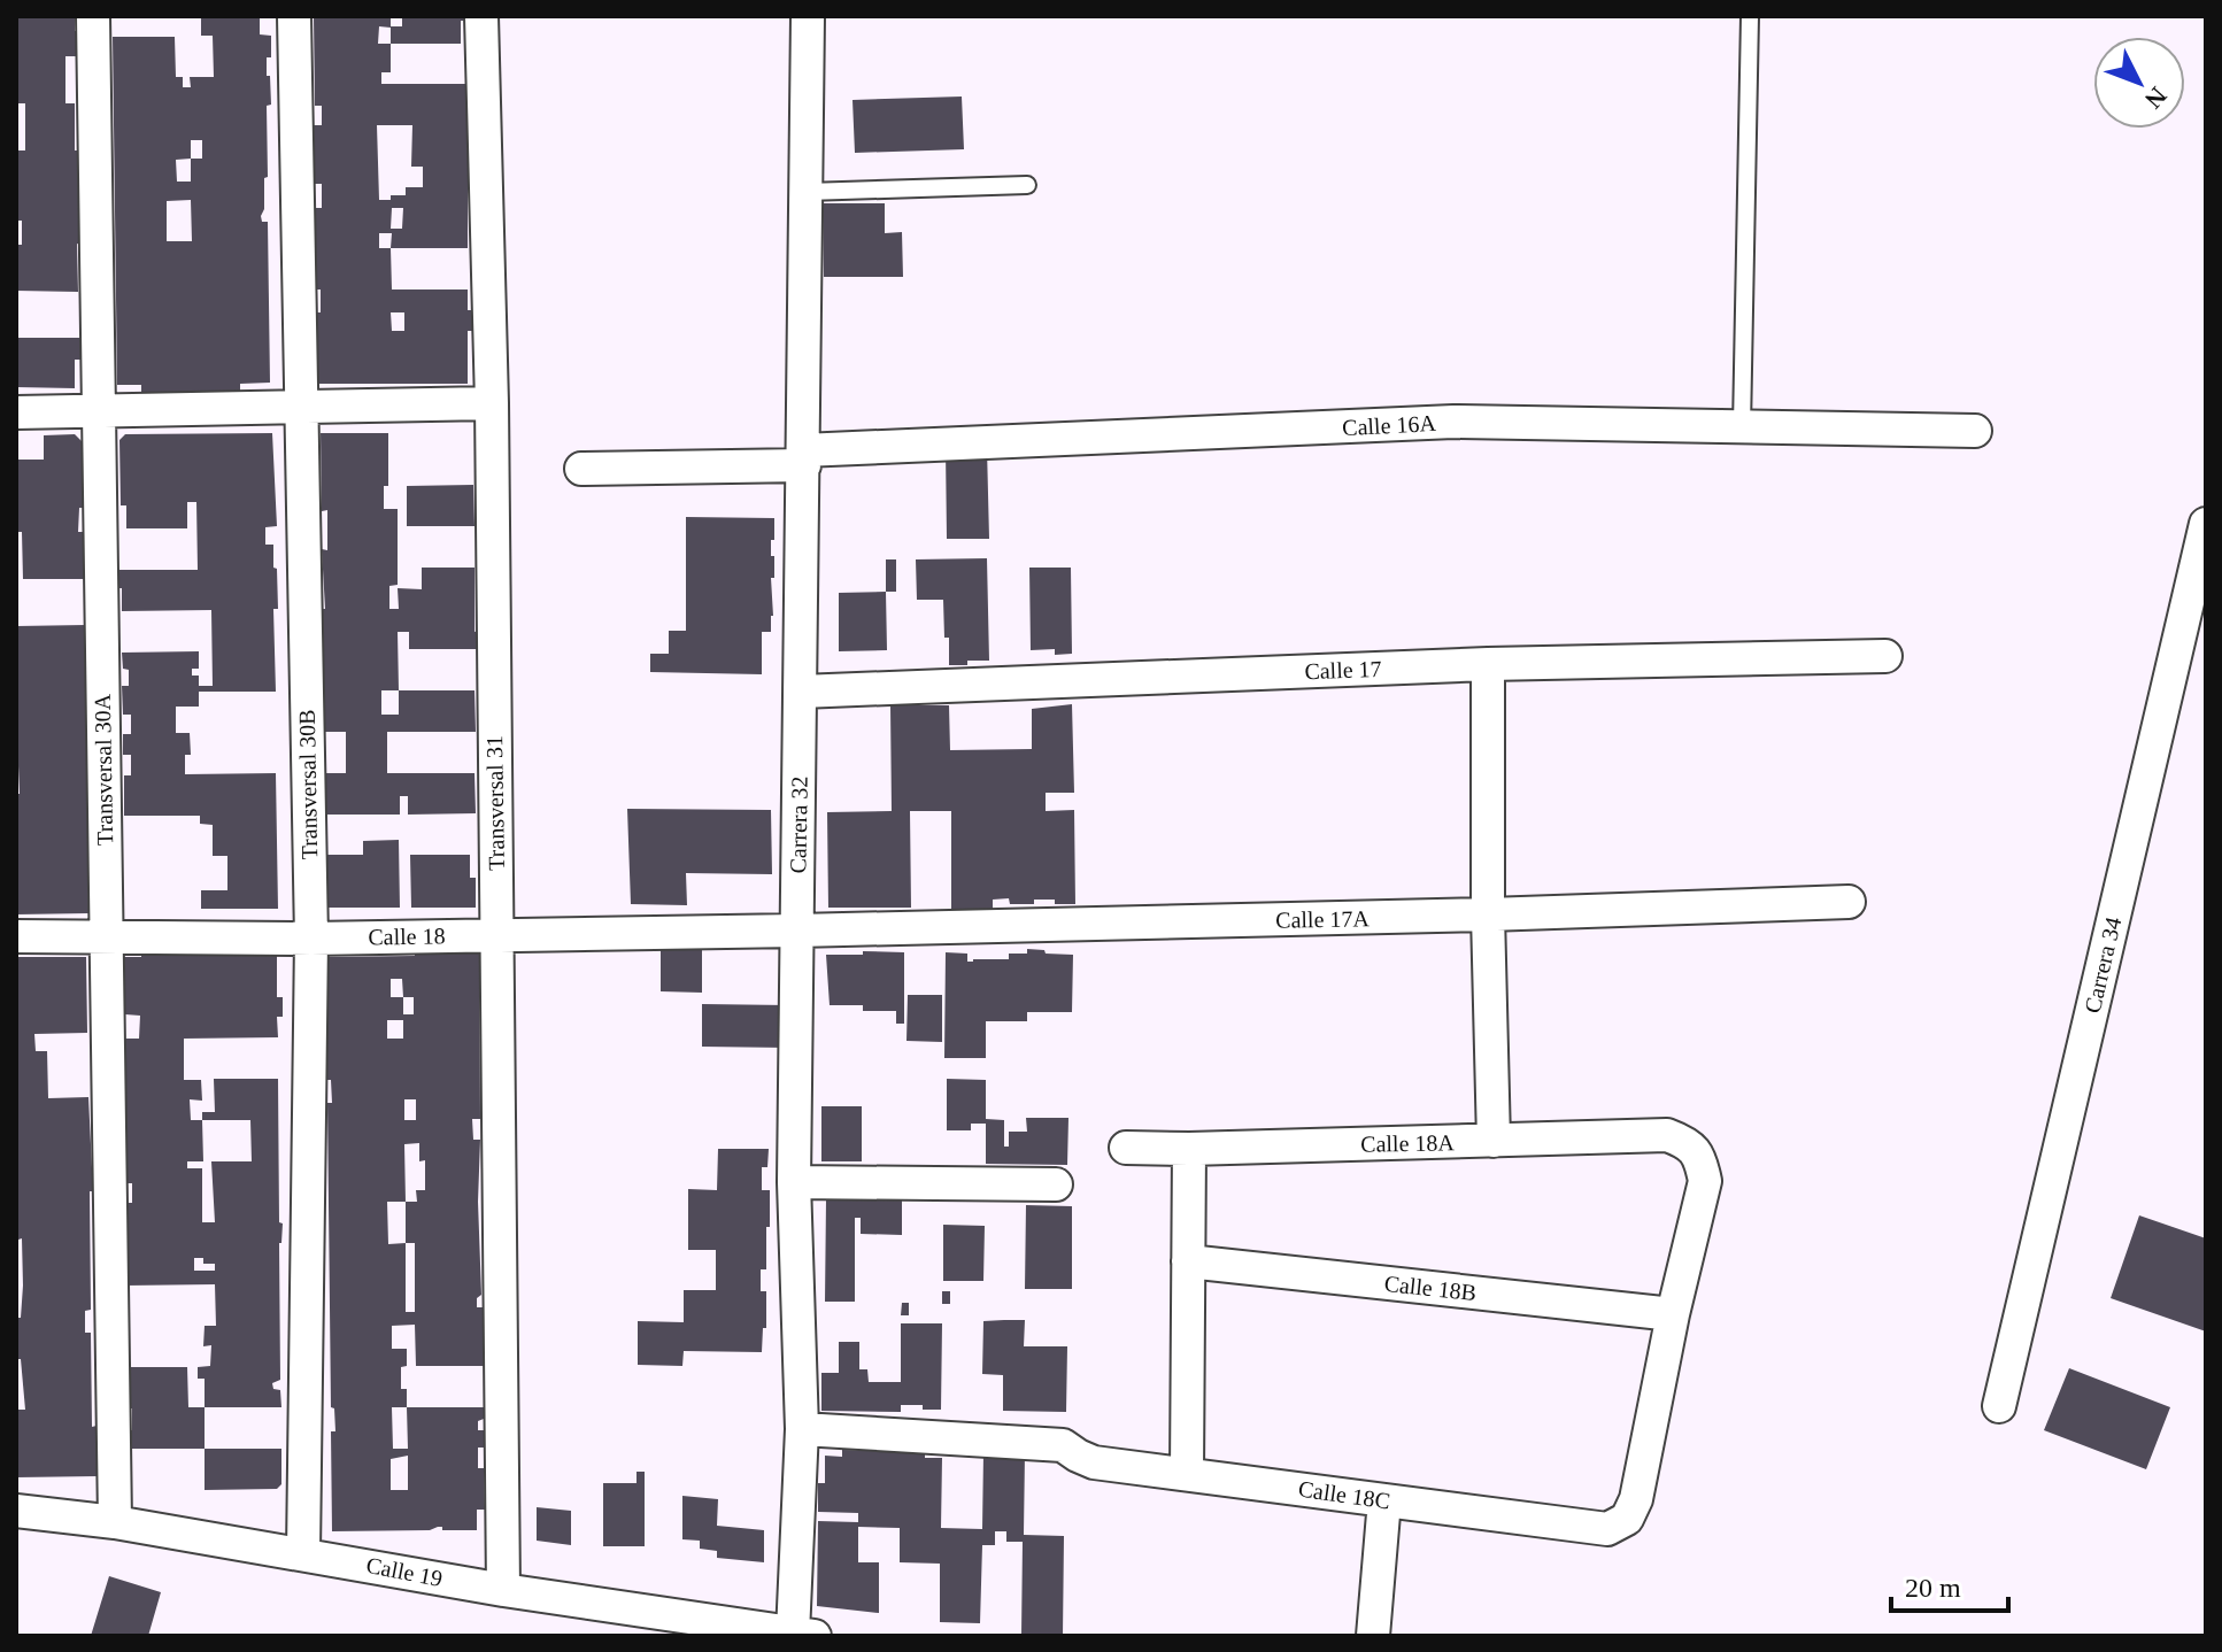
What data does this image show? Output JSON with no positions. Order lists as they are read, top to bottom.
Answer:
{
  "streets": {
    "street": [
      "Calle 16A",
      "Calle 17",
      "Transversal 30A",
      "Transversal 30B",
      "Transversal 31",
      "Carrera 32",
      "Calle 17A",
      "Calle 18",
      "Carrera 34",
      "Calle 18A",
      "Calle 18B",
      "Calle 18C",
      "Calle 19"
    ]
  },
  "crossings": [
    ["Calle 16A", "Carrera 32"],
    ["Calle 17", "Carrera 32"],
    ["Transversal 30A", "Calle 18"],
    ["Transversal 30A", "Calle 19"],
    ["Transversal 30B", "Calle 18"],
    ["Transversal 30B", "Calle 19"],
    ["Transversal 31", "Calle 18"],
    ["Transversal 31", "Calle 19"],
    ["Carrera 32", "Calle 17A"],
    ["Carrera 32", "Calle 18"],
    ["Carrera 32", "Calle 18C"],
    ["Carrera 32", "Calle 19"],
    ["Calle 17A", "Calle 18"],
    ["Calle 18A", "Calle 18B"],
    ["Calle 18A", "Calle 18C"],
    ["Calle 18B", "Calle 18C"]
  ],
  "scale_bar": "20 m",
  "north": "bottom right"
}
